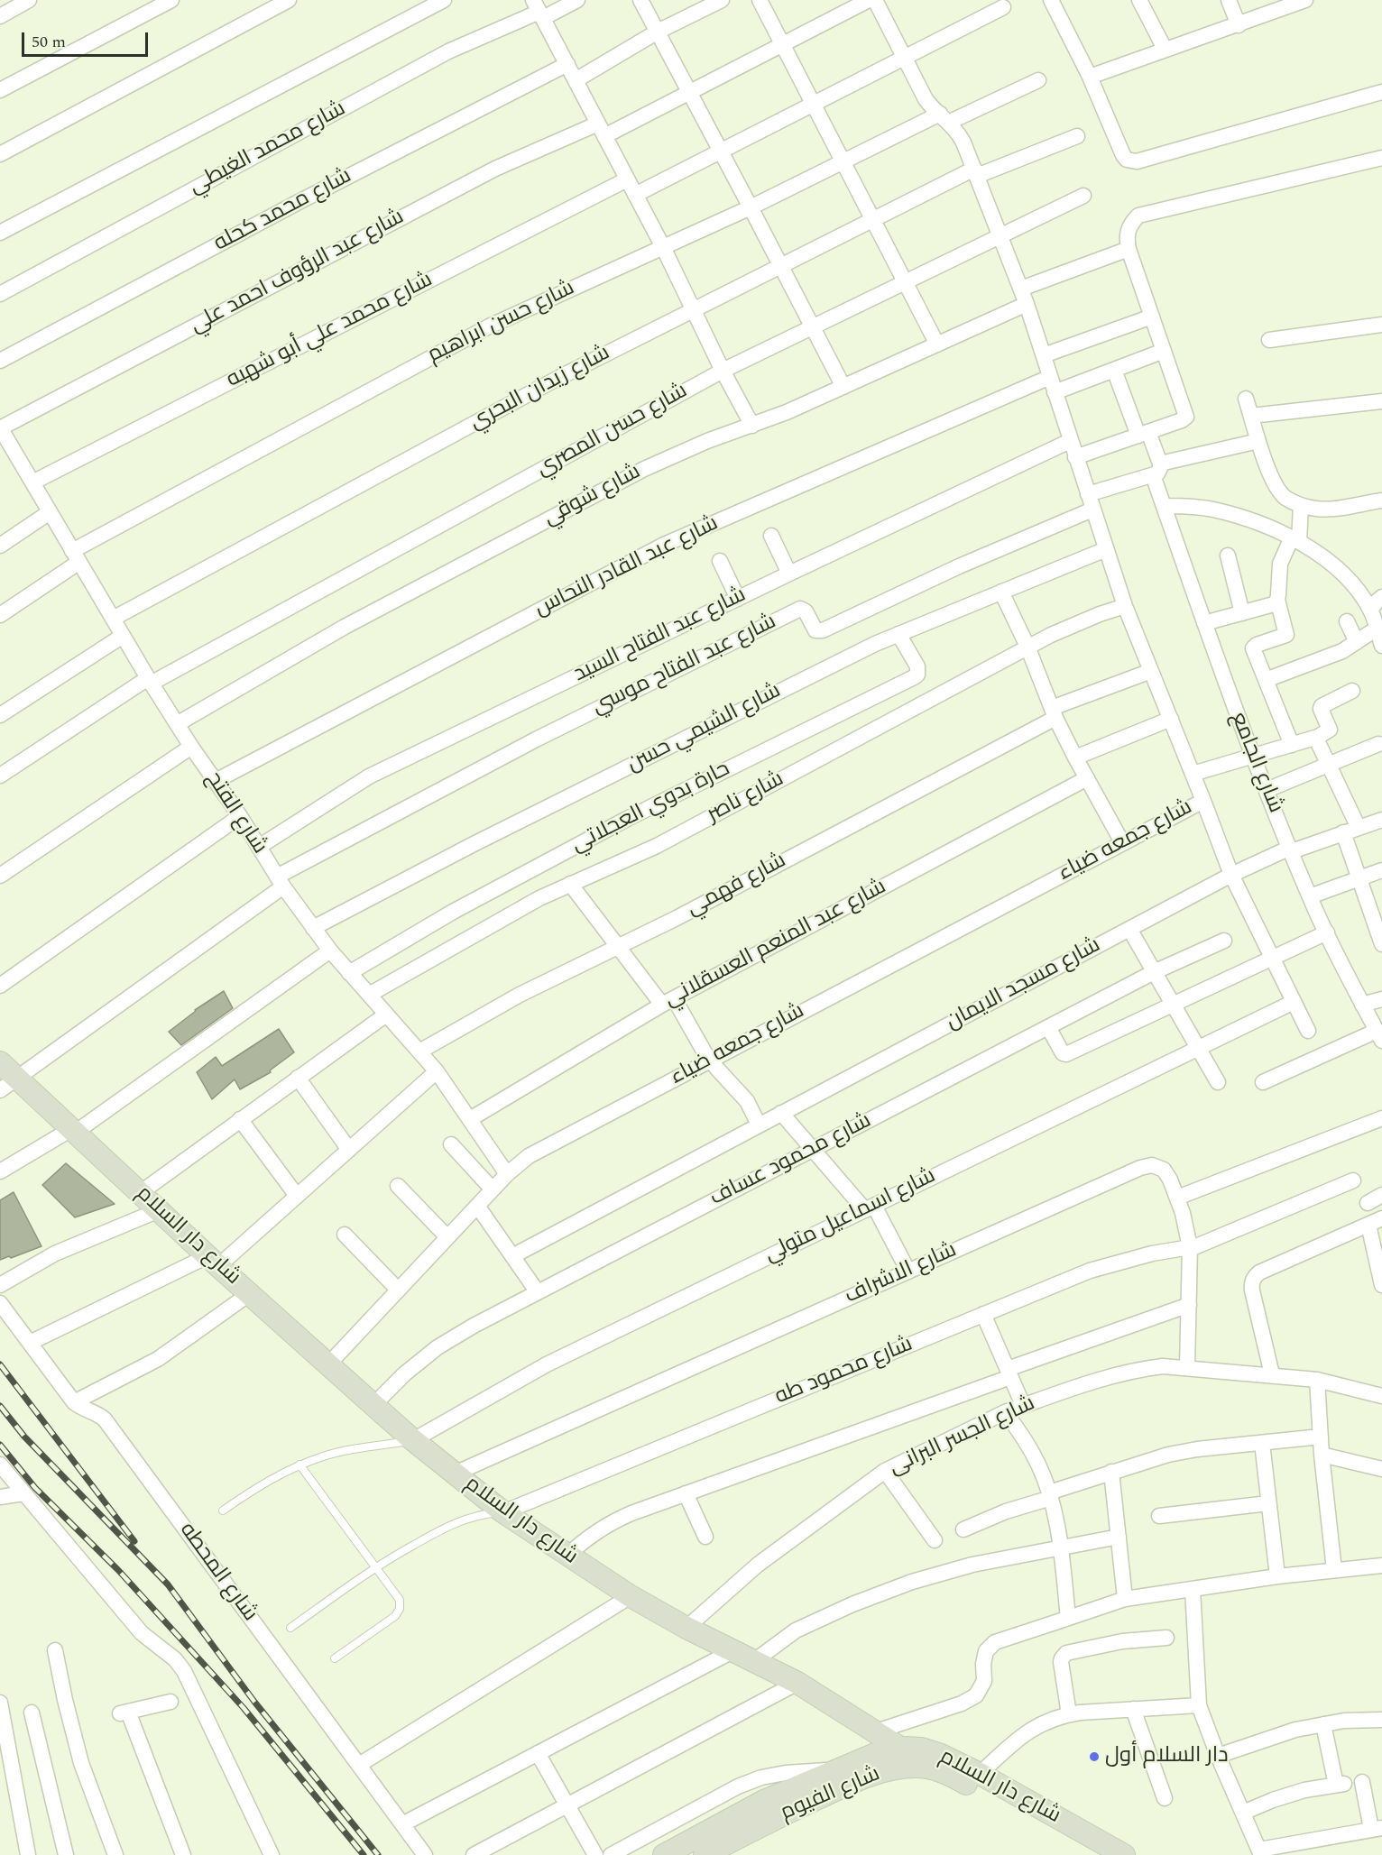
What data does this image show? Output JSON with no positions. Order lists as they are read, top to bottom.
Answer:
{
  "streets": {
    "main road": ["شارع دار السلام", "شارع الفيوم"],
    "street": [
      "شارع محمد الغيطي",
      "شارع محمد كحله",
      "شارع عبد الرؤوف احمد علي",
      "شارع حسن ابراهيم",
      "شارع محمد علي أبو شهبه",
      "شارع زيدان البحري",
      "شارع حسن المصري",
      "شارع شوقي",
      "شارع عبد القادر النحاس",
      "شارع عبد الفتاح السيد",
      "شارع عبد الفتاح موسي",
      "شارع الشيمي حسن",
      "شارع الجامع",
      "شارع ناصر",
      "حارة بدوي العجلاتي",
      "شارع الفتح",
      "شارع جمعه ضياء",
      "شارع فهمي",
      "شارع عبد المنعم العسقلاني",
      "شارع مسجد الايمان",
      "شارع محمود عساف",
      "شارع اسماعيل متولي",
      "شارع الاشراف",
      "شارع محمود طه",
      "شارع الجسر البرانى",
      "شارع المحطه"
    ]
  },
  "crossings": [
    ["شارع عبد الرؤوف احمد علي", "شارع الفتح"],
    ["شارع حسن ابراهيم", "شارع الفتح"],
    ["شارع محمد علي أبو شهبه", "شارع الفتح"],
    ["شارع زيدان البحري", "شارع الفتح"],
    ["شارع حسن المصري", "شارع الفتح"],
    ["شارع شوقي", "شارع الفتح"],
    ["شارع عبد القادر النحاس", "شارع الفتح"],
    ["شارع عبد الفتاح السيد", "شارع الفتح"],
    ["شارع عبد الفتاح موسي", "شارع الفتح"],
    ["شارع الشيمي حسن", "حارة بدوي العجلاتي"],
    ["شارع الشيمي حسن", "شارع الفتح"],
    ["شارع الجامع", "شارع مسجد الايمان"],
    ["شارع ناصر", "شارع الفتح"],
    ["حارة بدوي العجلاتي", "شارع الفتح"],
    ["شارع الفتح", "شارع جمعه ضياء"],
    ["شارع الفتح", "شارع فهمي"],
    ["شارع الفتح", "شارع عبد المنعم العسقلاني"],
    ["شارع جمعه ضياء", "شارع دار السلام"],
    ["شارع محمود عساف", "شارع دار السلام"],
    ["شارع اسماعيل متولي", "شارع دار السلام"],
    ["شارع دار السلام", "شارع الاشراف"],
    ["شارع دار السلام", "شارع محمود طه"],
    ["شارع دار السلام", "شارع الجسر البرانى"],
    ["شارع دار السلام", "شارع الفيوم"],
    ["شارع الاشراف", "شارع محمود طه"],
    ["شارع الاشراف", "شارع الجسر البرانى"]
  ],
  "places": ["دار السلام أول"],
  "scale_bar": "50 m"
}
